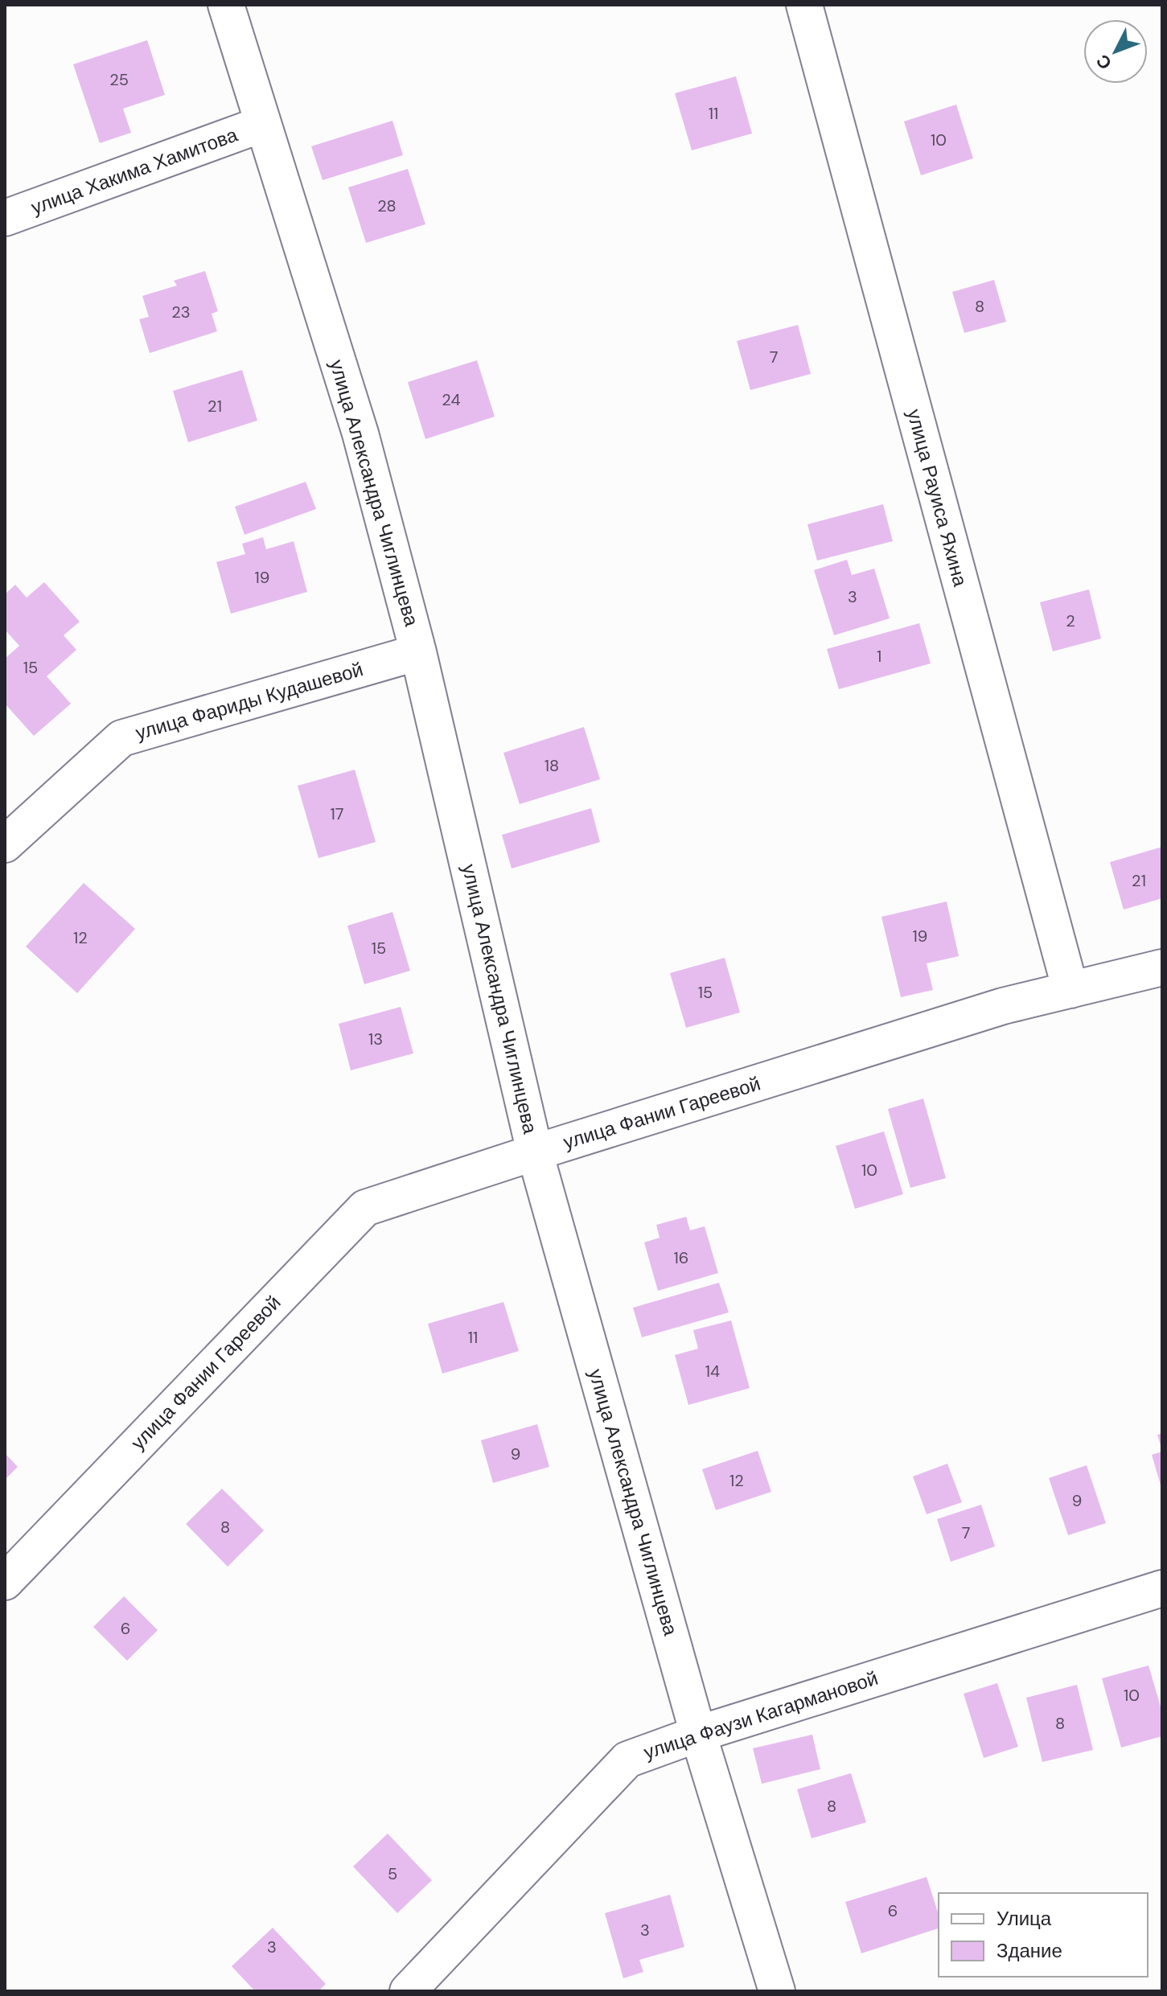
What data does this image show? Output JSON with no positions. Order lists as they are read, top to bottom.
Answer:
{
  "streets": {
    "street": [
      "улица Хакима Хамитова",
      "улица Александра Чиглинцева",
      "улица Рауиса Яхина",
      "улица Фариды Кудашевой",
      "улица Фании Гареевой",
      "улица Фаузи Кагармановой"
    ]
  },
  "crossings": [
    ["улица Хакима Хамитова", "улица Александра Чиглинцева"],
    ["улица Александра Чиглинцева", "улица Фариды Кудашевой"],
    ["улица Александра Чиглинцева", "улица Фании Гареевой"],
    ["улица Александра Чиглинцева", "улица Фаузи Кагармановой"],
    ["улица Рауиса Яхина", "улица Фании Гареевой"]
  ],
  "house_numbers": [
    "25",
    "11",
    "10",
    "28",
    "8",
    "23",
    "7",
    "24",
    "21",
    "19",
    "3",
    "2",
    "1",
    "15",
    "18",
    "17",
    "21",
    "19",
    "12",
    "15",
    "15",
    "13",
    "10",
    "16",
    "11",
    "14",
    "9",
    "12",
    "9",
    "8",
    "7",
    "6",
    "10",
    "8",
    "8",
    "5",
    "6",
    "3",
    "3"
  ],
  "legend": ["Улица", "Здание"],
  "north": "bottom left"
}
